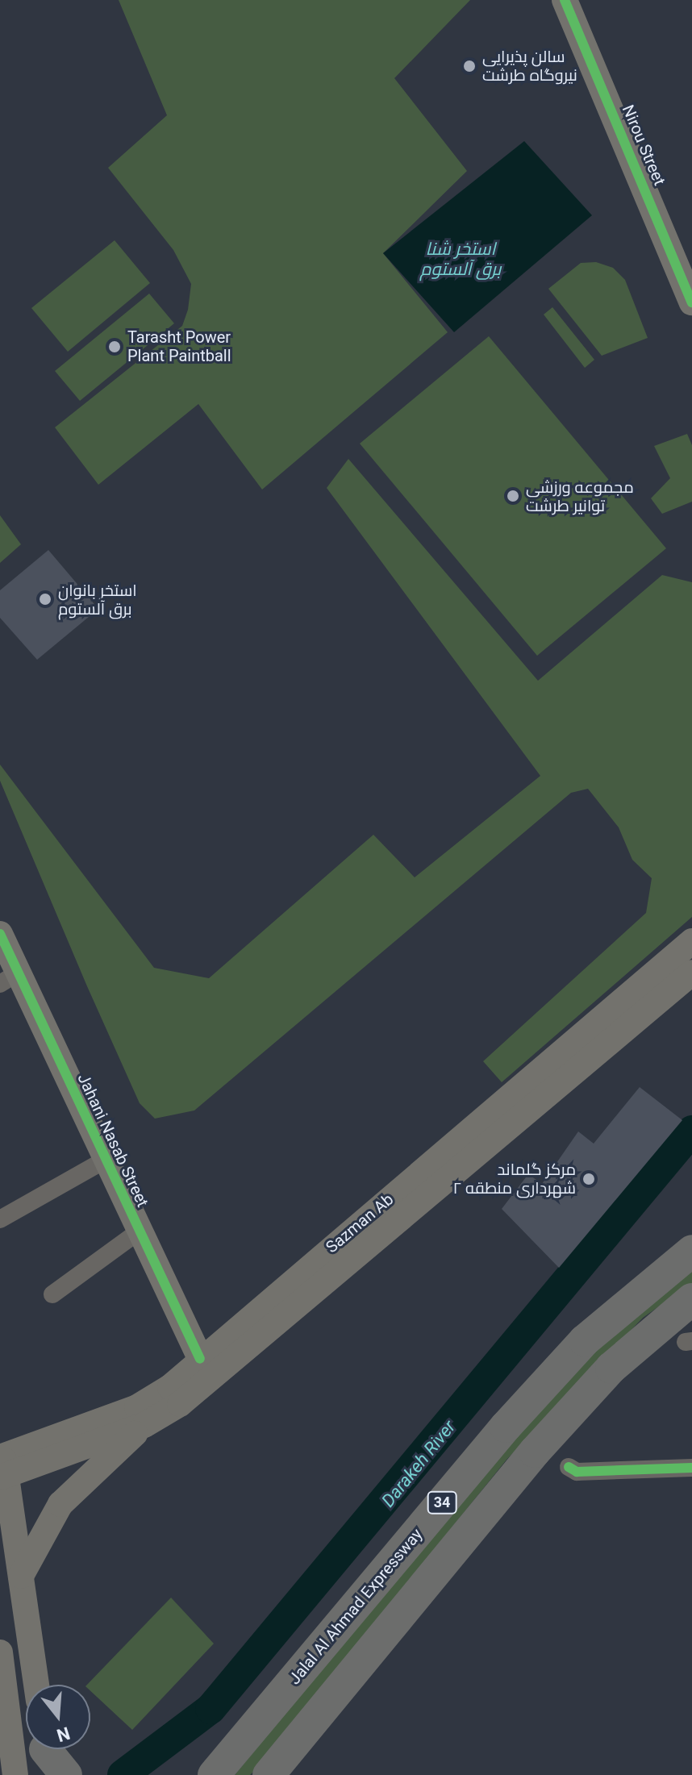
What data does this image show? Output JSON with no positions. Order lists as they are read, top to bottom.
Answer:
{
  "streets": {
    "highway": ["34", "Jalal Al Ahmad Expressway"],
    "main road": ["Nirou Street", "Jahani Nasab Street", "Sazman Ab"]
  },
  "crossings": [
    ["Jahani Nasab Street", "Sazman Ab"]
  ],
  "water": ["استخر شنا برق آلستوم", "Darakeh River"],
  "places": [
    "سالن پذیرایی نیروگاه طرشت",
    "Tarasht Power Plant Paintball",
    "مجموعه ورزشی توانیر طرشت",
    "استخر بانوان برق آلستوم",
    "مرکز گلماند شهرداری منطقه ۲"
  ],
  "north": "bottom"
}
